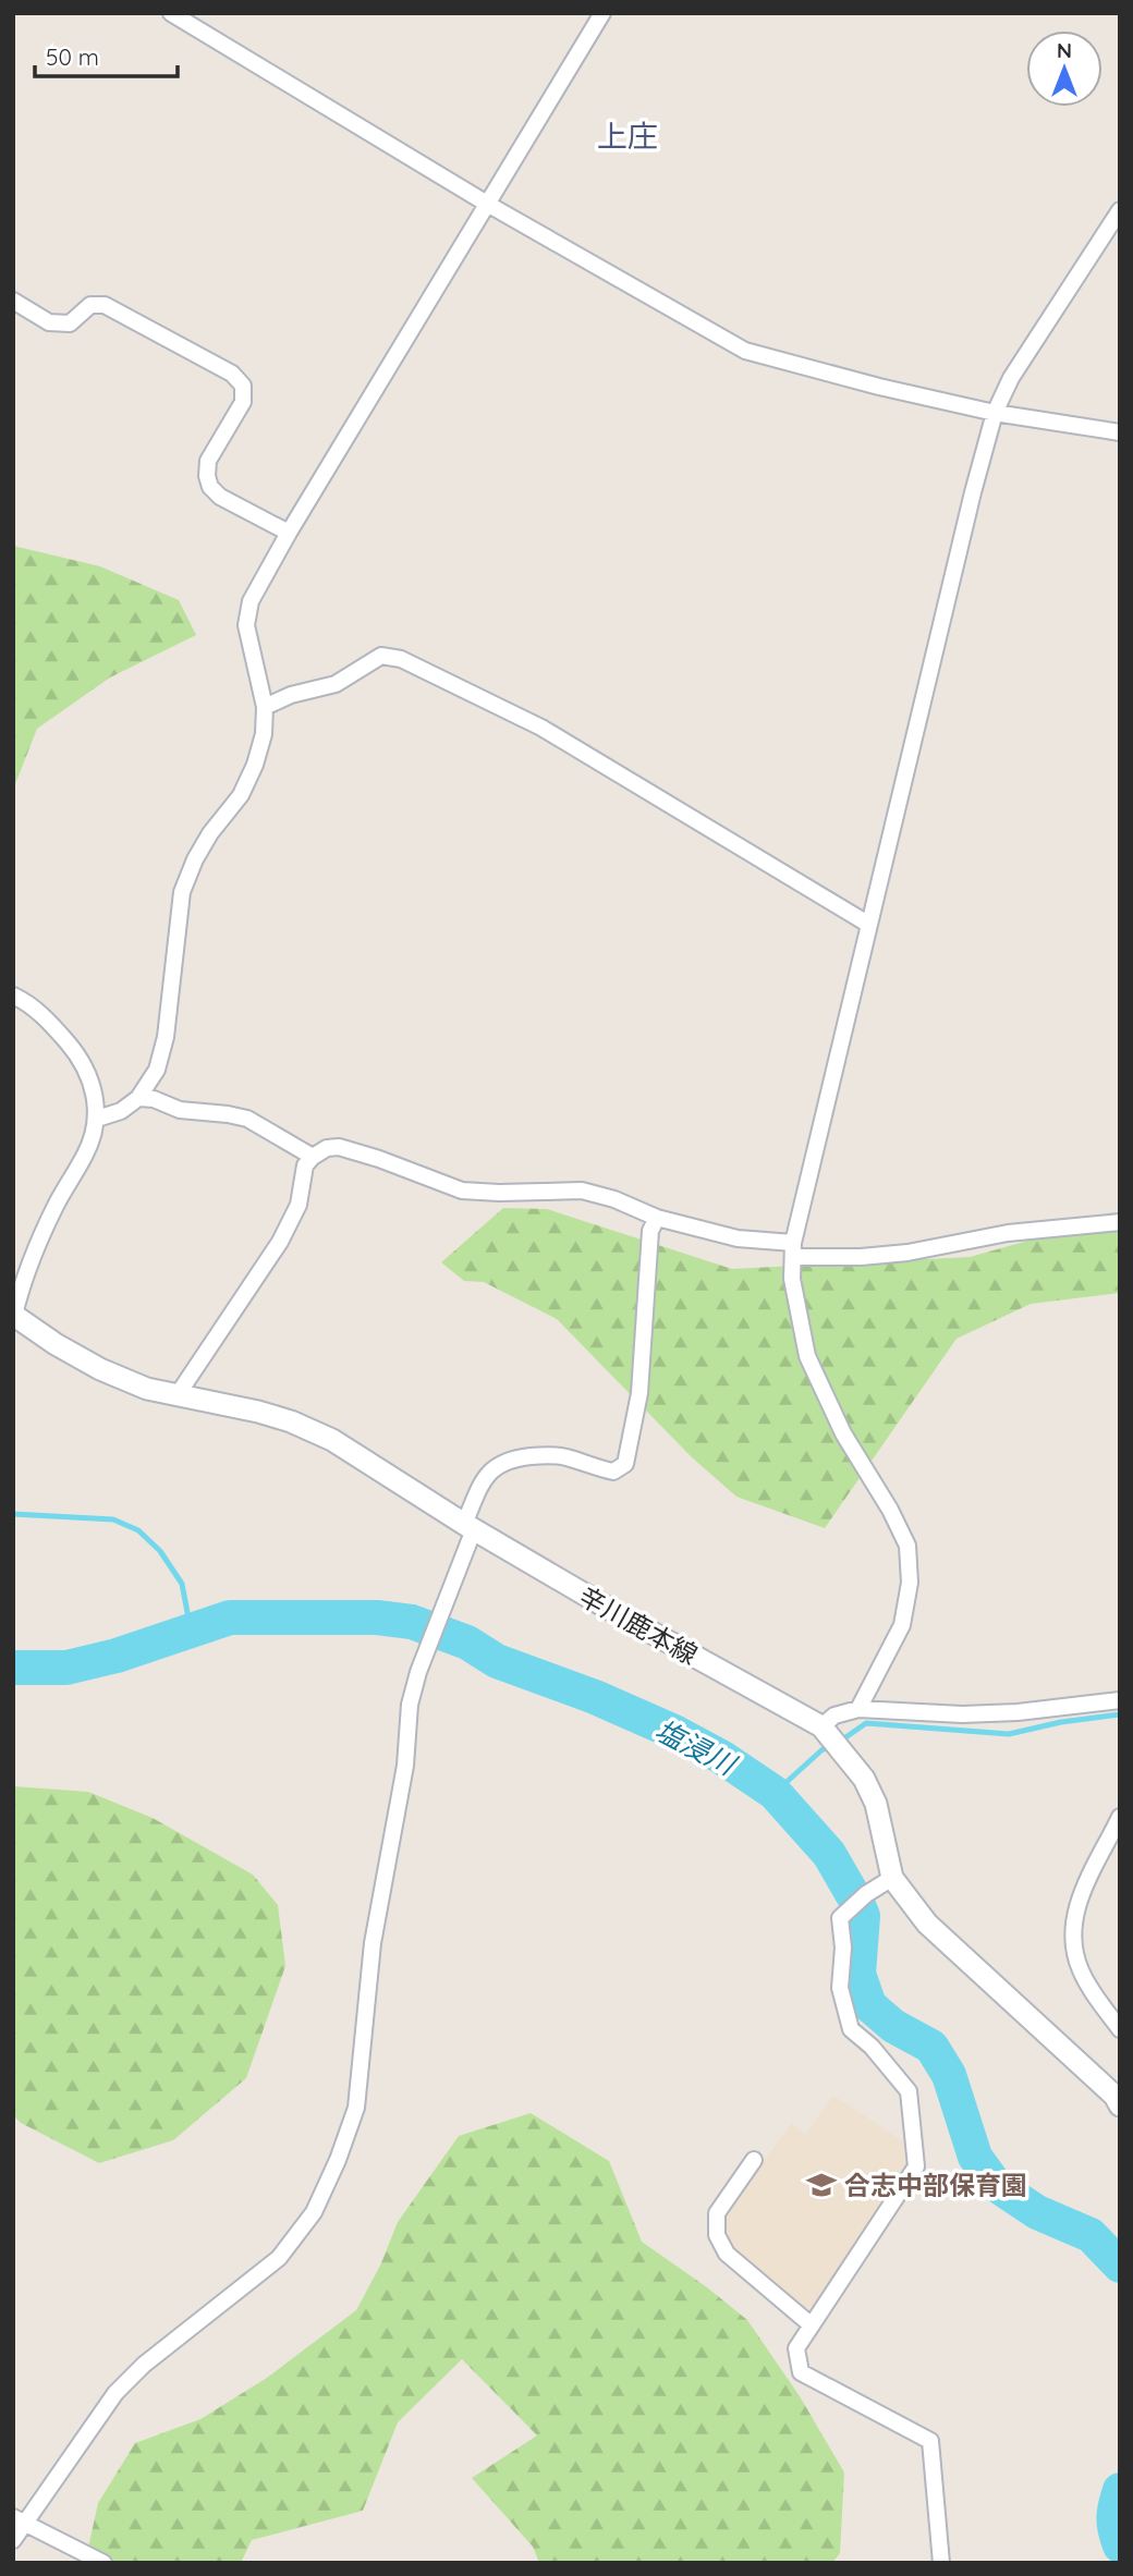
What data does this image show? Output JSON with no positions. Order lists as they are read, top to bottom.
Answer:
{
  "streets": {
    "main road": ["辛川鹿本線"]
  },
  "districts": ["上庄"],
  "water": ["塩浸川"],
  "places": {
    "school or university": ["合志中部保育園"]
  },
  "scale_bar": "50 m",
  "north": "top"
}
